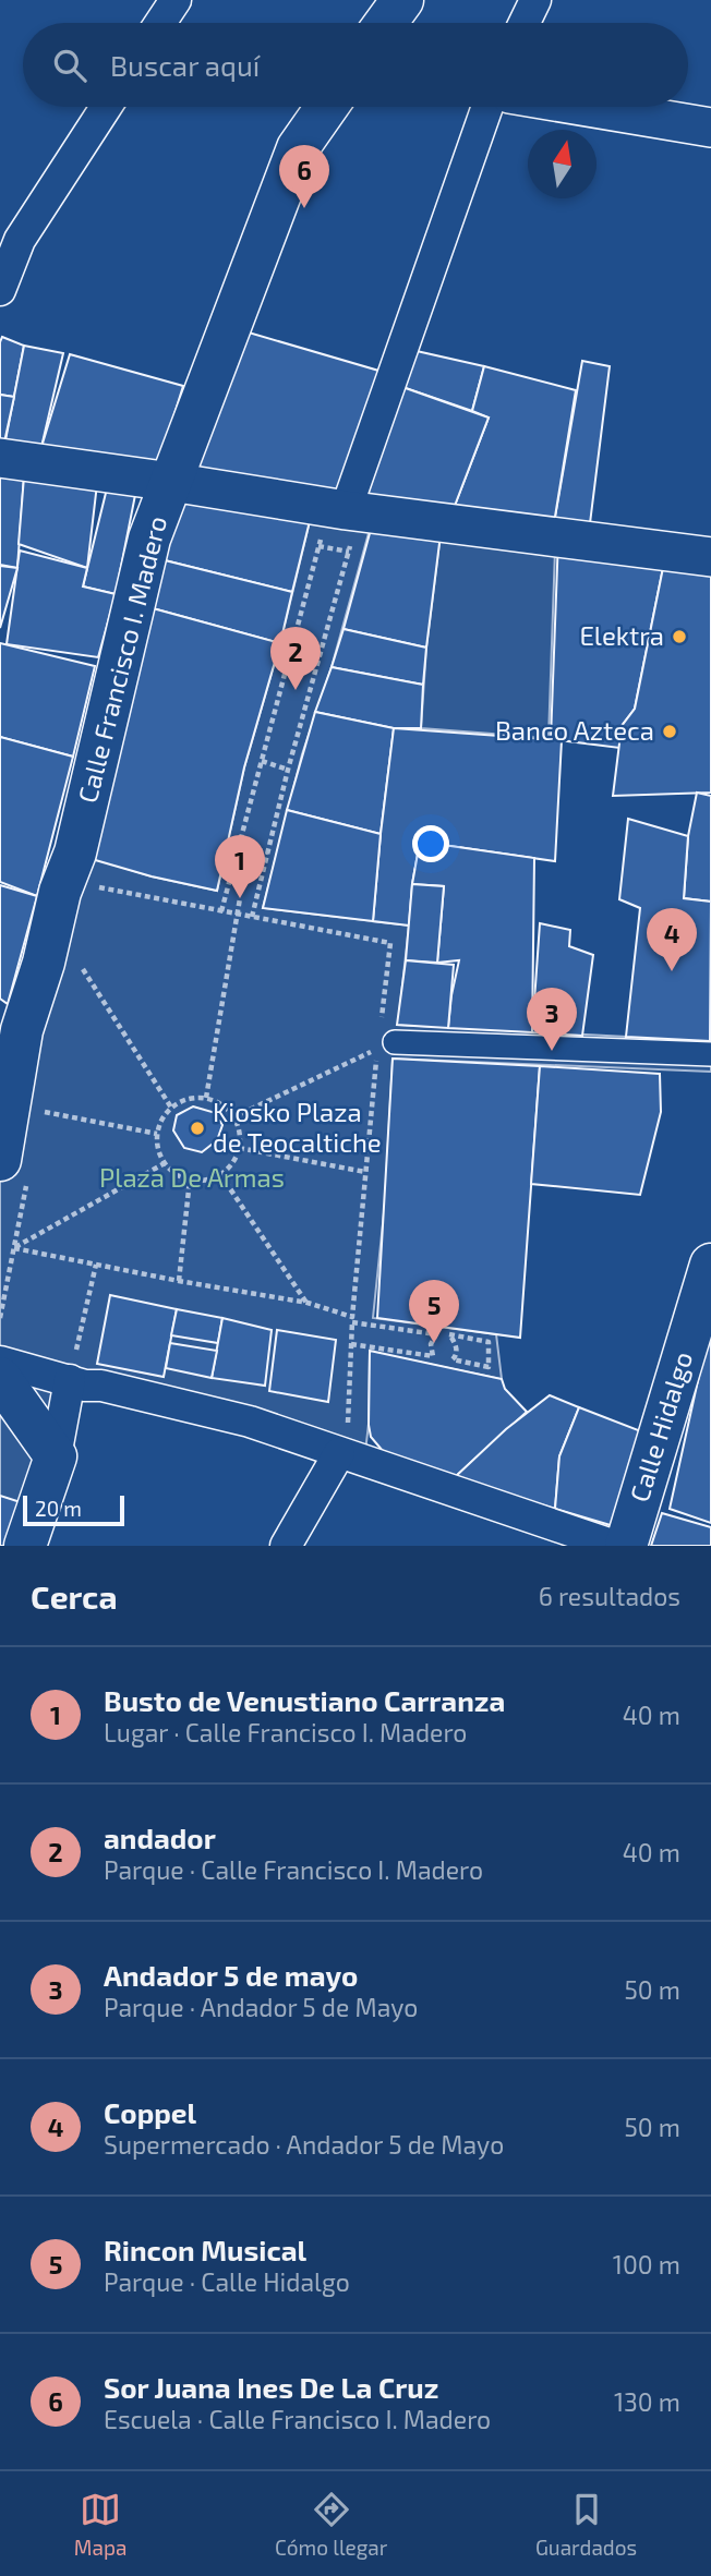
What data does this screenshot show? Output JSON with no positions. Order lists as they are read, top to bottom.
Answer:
{
  "streets": {
    "main road": ["Calle Francisco I. Madero", "Calle Hidalgo"]
  },
  "parks": ["Plaza De Armas"],
  "places": ["Elektra", "Banco Azteca", "Kiosko Plaza de Teocaltiche"],
  "scale_bar": "20 m",
  "north": "top",
  "page": {
    "search": "Buscar aquí",
    "pins": [
      "6",
      "2",
      "1",
      "4",
      "3",
      "5"
    ],
    "scale": "20 m",
    "heading": ["Cerca", "6 resultados"],
    "list": [
      {
        "mark": "1",
        "name": "Busto de Venustiano Carranza",
        "note": "Lugar · Calle Francisco I. Madero",
        "value": "40 m"
      },
      {
        "mark": "2",
        "name": "andador",
        "note": "Parque · Calle Francisco I. Madero",
        "value": "40 m"
      },
      {
        "mark": "3",
        "name": "Andador 5 de mayo",
        "note": "Parque · Andador 5 de Mayo",
        "value": "50 m"
      },
      {
        "mark": "4",
        "name": "Coppel",
        "note": "Supermercado · Andador 5 de Mayo",
        "value": "50 m"
      },
      {
        "mark": "5",
        "name": "Rincon Musical",
        "note": "Parque · Calle Hidalgo",
        "value": "100 m"
      },
      {
        "mark": "6",
        "name": "Sor Juana Ines De La Cruz",
        "note": "Escuela · Calle Francisco I. Madero",
        "value": "130 m"
      }
    ],
    "nav": ["Mapa", "Cómo llegar", "Guardados"]
  }
}
